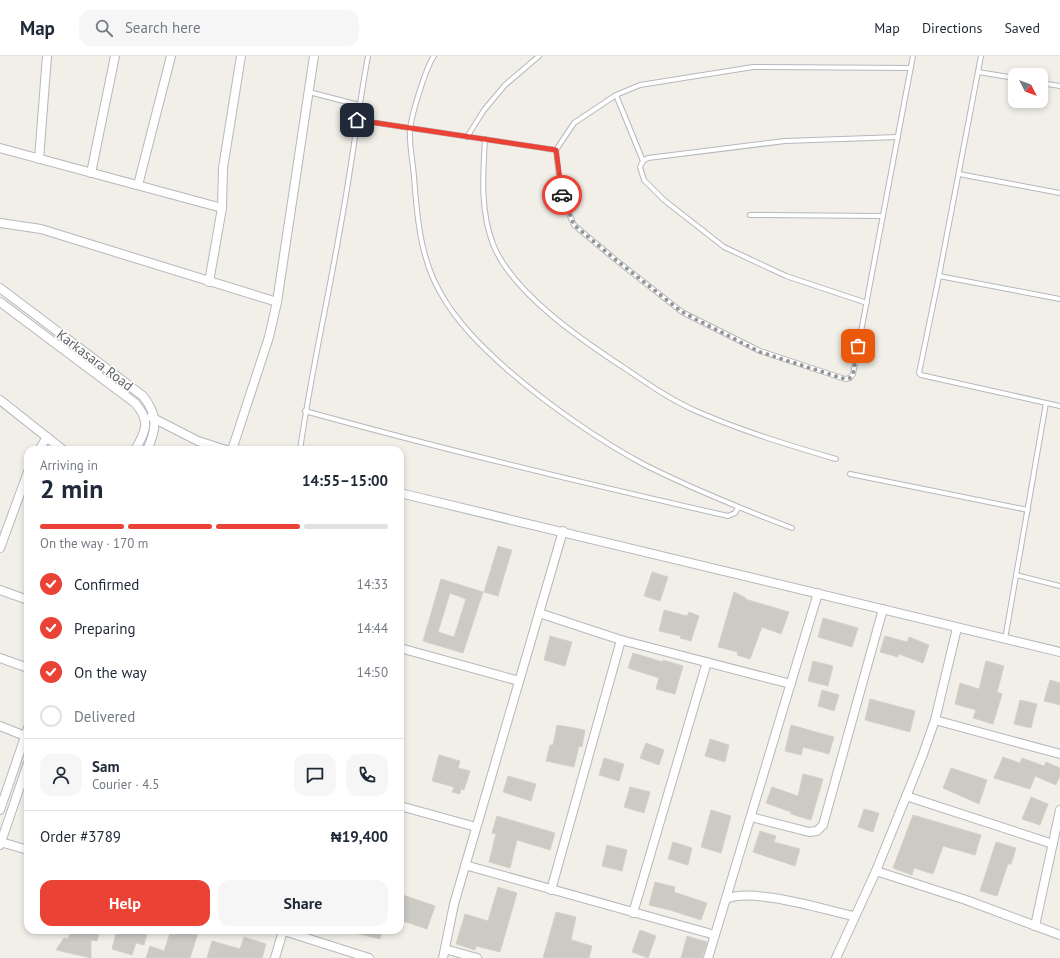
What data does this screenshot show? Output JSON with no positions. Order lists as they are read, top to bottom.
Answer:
{
  "streets": {
    "street": ["Karkasara Road"]
  },
  "north": "bottom right",
  "page": {
    "header": "Map",
    "search": "Search here",
    "nav": ["Map", "Directions", "Saved"],
    "heading": ["2 min", "Arriving in", "14:55–15:00"],
    "panel": [
      "Sam",
      "Courier · 4.5",
      "Order #3789",
      "₦19,400"
    ],
    "bar": "On the way · 170 m",
    "list": [
      ["Confirmed", "14:33"],
      ["Preparing", "14:44"],
      ["On the way", "14:50"],
      "Delivered"
    ],
    "buttons": ["Help", "Share"]
  }
}
